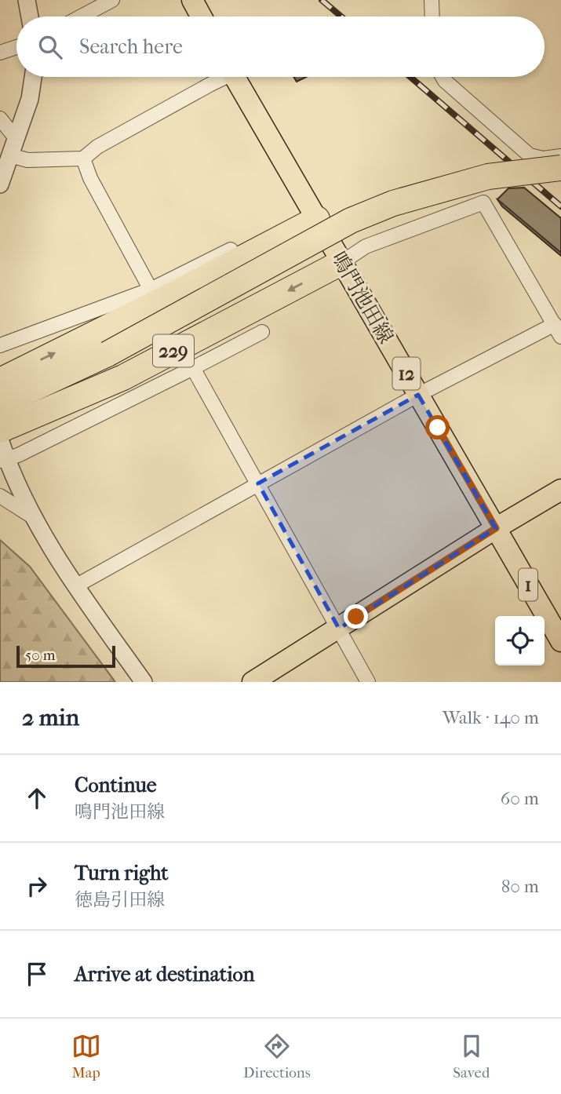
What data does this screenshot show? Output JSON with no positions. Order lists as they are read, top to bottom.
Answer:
{
  "streets": {
    "highway": ["229"],
    "main road": ["鳴門池田線", "12", "1"]
  },
  "crossings": [
    ["鳴門池田線", "229"],
    ["鳴門池田線", "1"]
  ],
  "scale_bar": "50 m",
  "page": {
    "search": "Search here",
    "scale": "50 m",
    "heading": ["2 min", "Walk · 140 m"],
    "list": [
      ["Continue", "鳴門池田線", "60 m"],
      ["Turn right", "徳島引田線", "80 m"],
      "Arrive at destination"
    ],
    "nav": ["Map", "Directions", "Saved"]
  }
}
